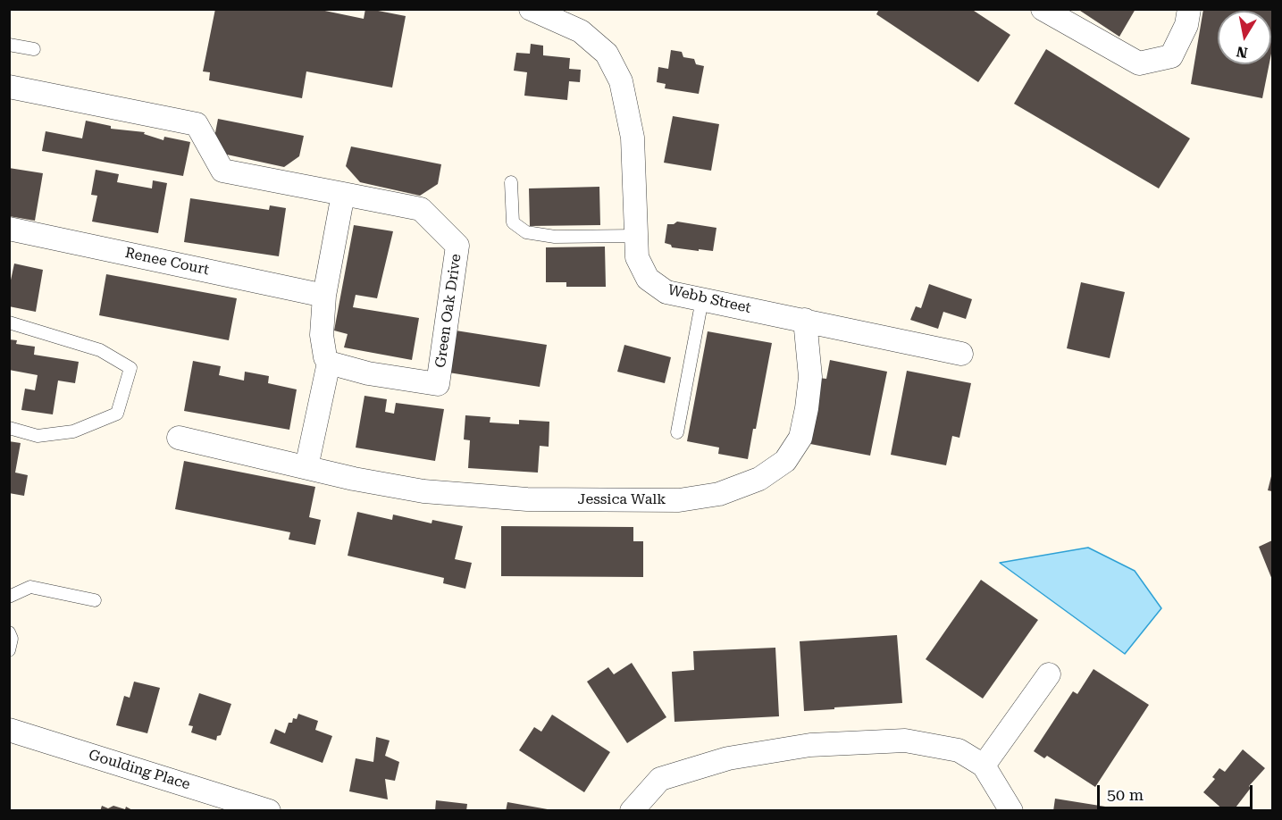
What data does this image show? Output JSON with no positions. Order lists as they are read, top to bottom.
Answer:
{
  "streets": {
    "street": [
      "Renee Court",
      "Webb Street",
      "Green Oak Drive",
      "Jessica Walk",
      "Goulding Place"
    ]
  },
  "crossings": [
    ["Webb Street", "Jessica Walk"]
  ],
  "scale_bar": "50 m",
  "north": "bottom"
}
